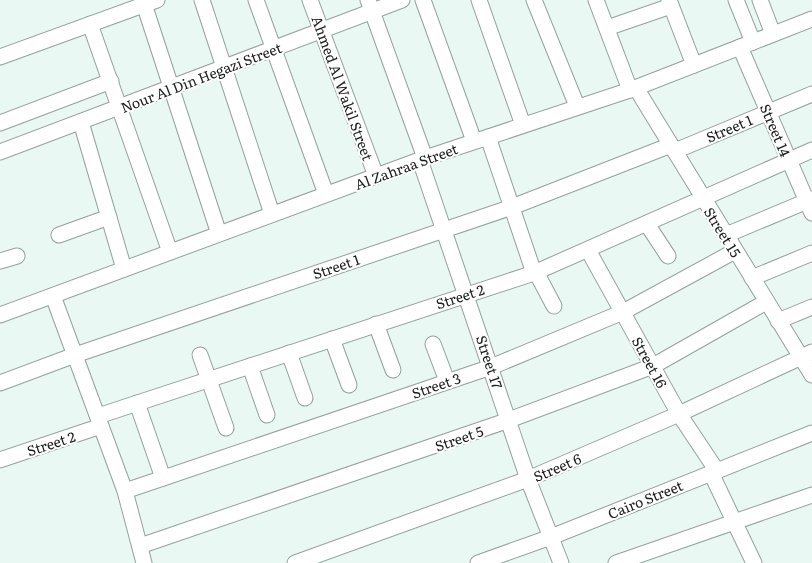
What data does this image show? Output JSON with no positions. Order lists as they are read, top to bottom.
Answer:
{
  "streets": {
    "street": [
      "Nour Al Din Hegazi Street",
      "Ahmed Al Wakil Street",
      "Street 1",
      "Street 14",
      "Al Zahraa Street",
      "Street 15",
      "Street 2",
      "Street 17",
      "Street 16",
      "Street 3",
      "Street 5",
      "Street 6",
      "Cairo Street"
    ]
  },
  "crossings": [
    ["Nour Al Din Hegazi Street", "Ahmed Al Wakil Street"],
    ["Nour Al Din Hegazi Street", "Street 17"],
    ["Ahmed Al Wakil Street", "Al Zahraa Street"],
    ["Street 1", "Street 14"],
    ["Street 1", "Street 15"],
    ["Street 1", "Street 17"],
    ["Street 14", "Al Zahraa Street"],
    ["Street 14", "Street 2"],
    ["Al Zahraa Street", "Street 15"],
    ["Al Zahraa Street", "Street 17"],
    ["Street 15", "Street 2"],
    ["Street 15", "Street 3"],
    ["Street 15", "Street 5"],
    ["Street 15", "Street 6"],
    ["Street 2", "Street 17"],
    ["Street 2", "Street 16"],
    ["Street 17", "Street 3"],
    ["Street 17", "Street 5"],
    ["Street 17", "Street 6"],
    ["Street 17", "Cairo Street"],
    ["Street 16", "Street 3"],
    ["Street 16", "Street 5"],
    ["Street 16", "Street 6"],
    ["Street 16", "Cairo Street"]
  ]
}
